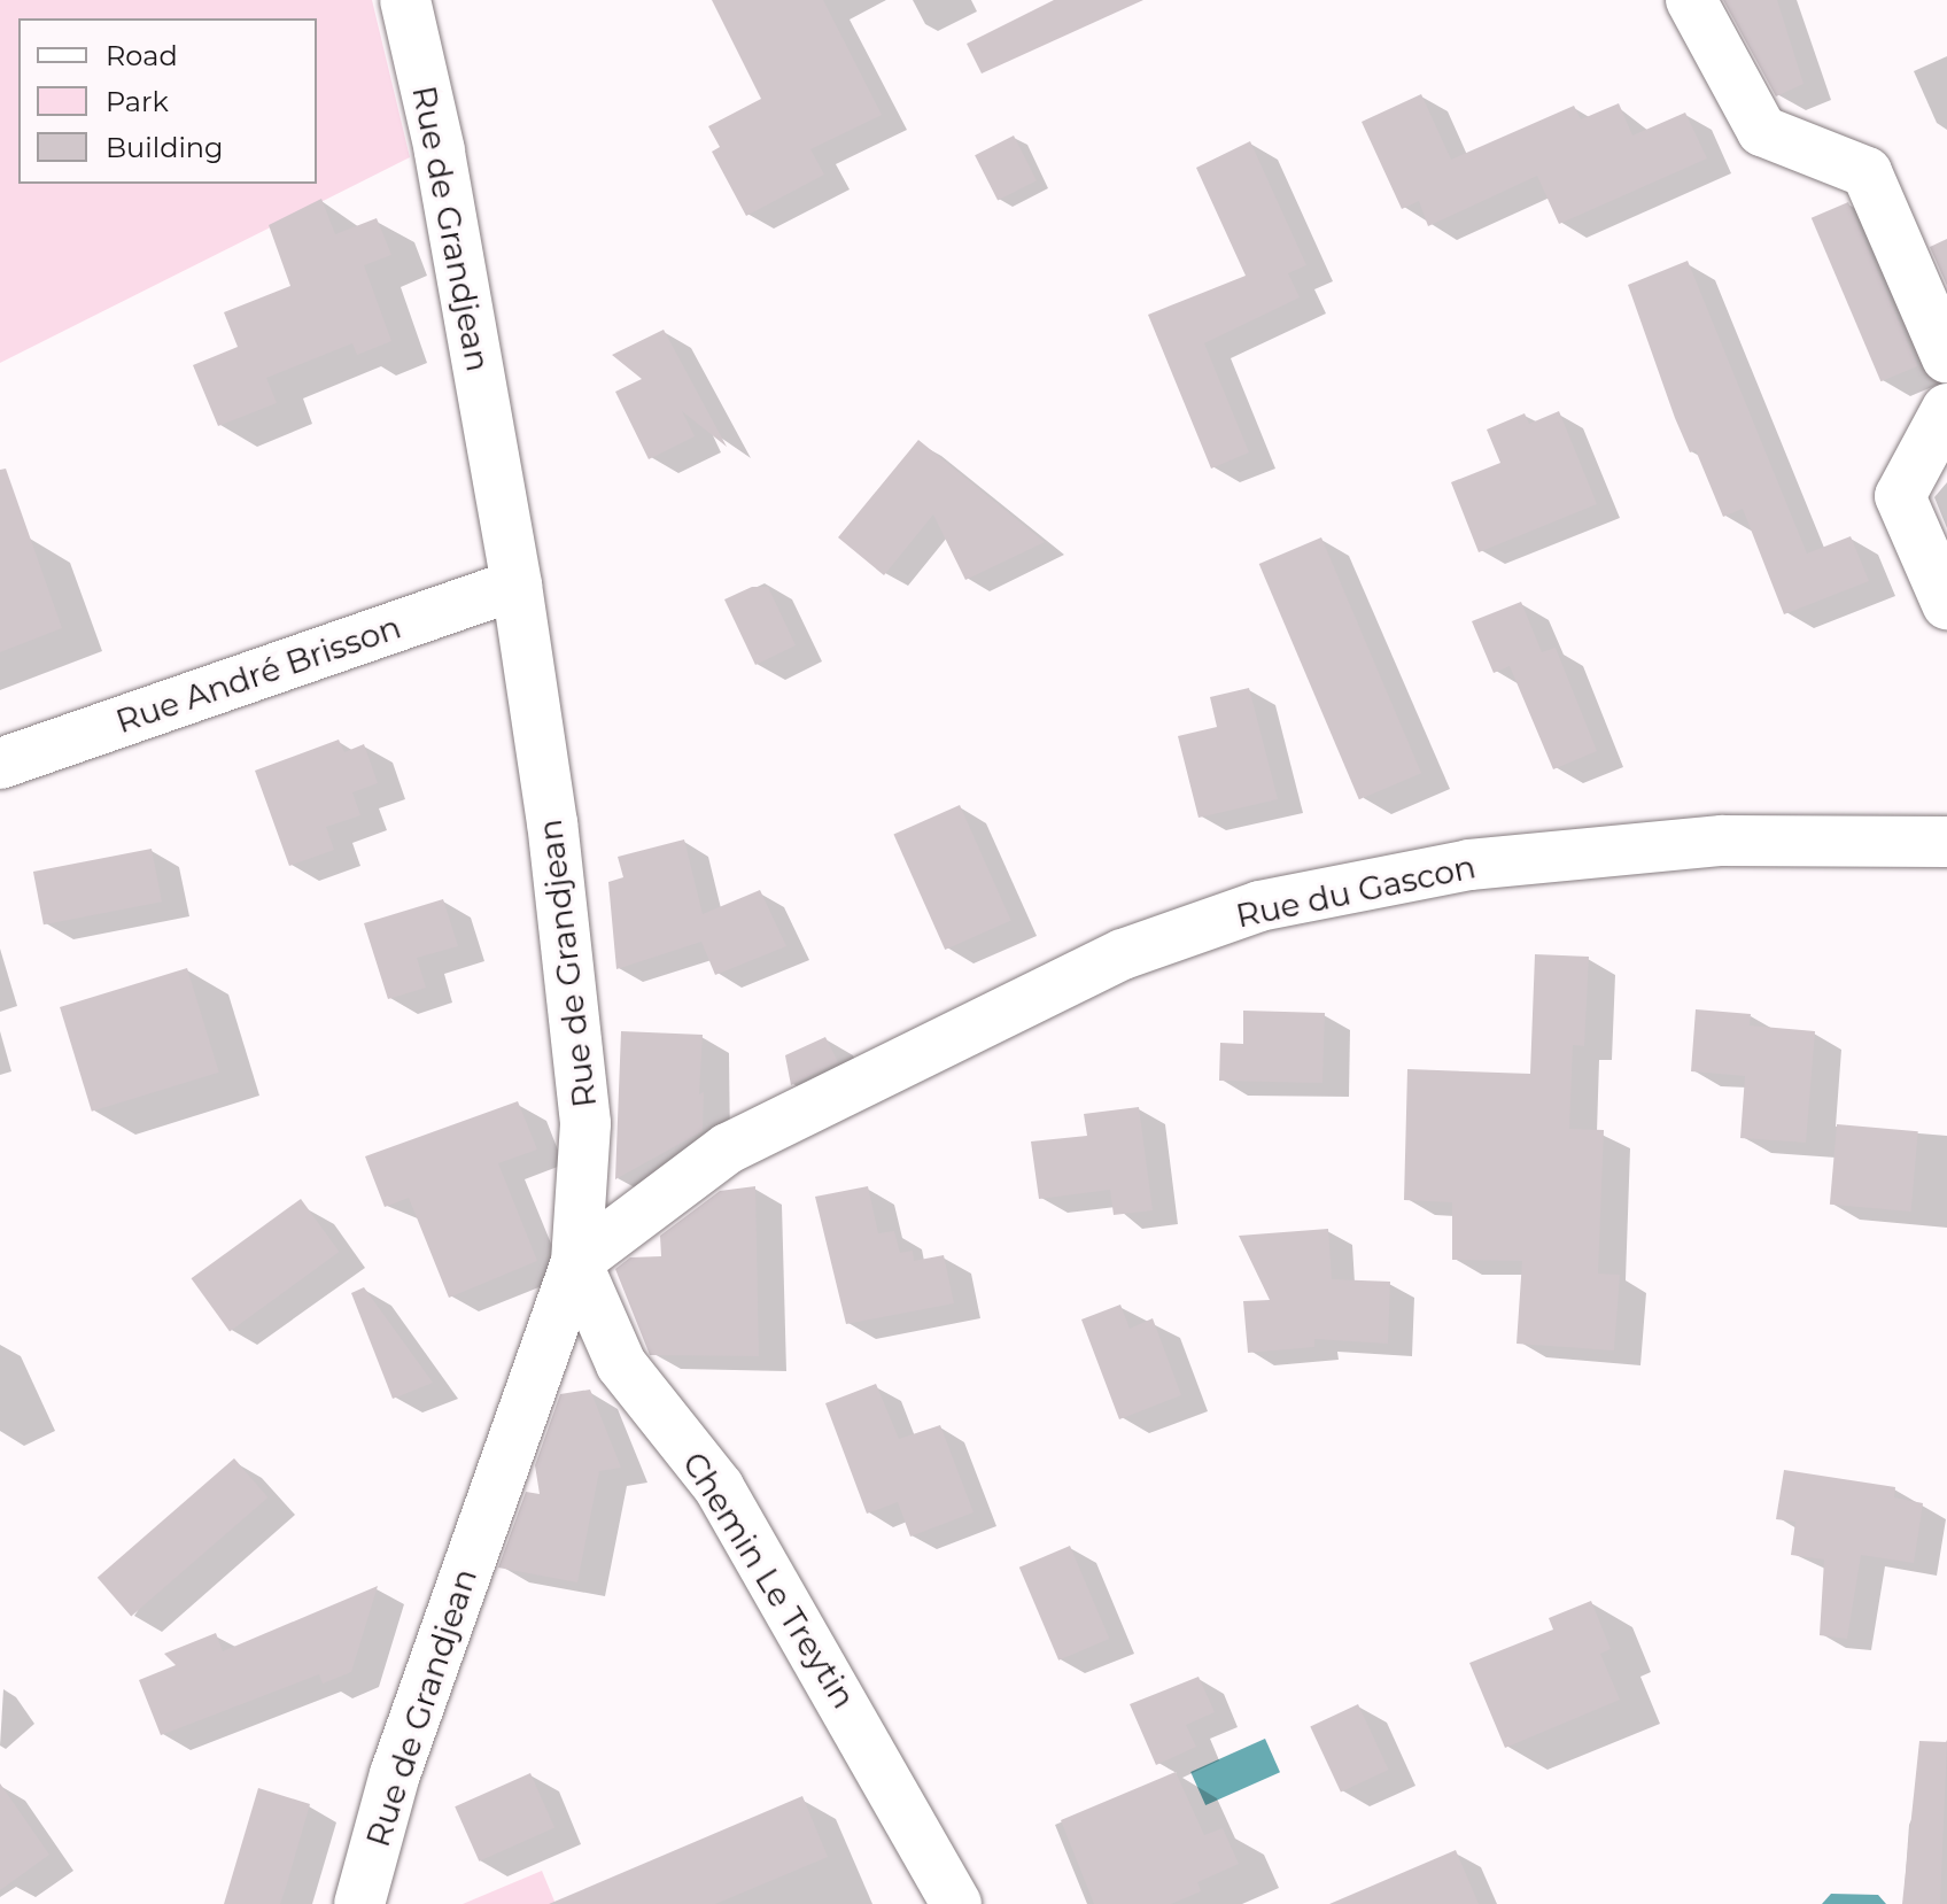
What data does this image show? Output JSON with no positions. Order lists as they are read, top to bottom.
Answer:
{
  "streets": {
    "street": [
      "Rue de Grandjean",
      "Rue André Brisson",
      "Rue du Gascon",
      "Chemin Le Treytin"
    ]
  },
  "crossings": [
    ["Rue de Grandjean", "Rue André Brisson"],
    ["Rue de Grandjean", "Rue du Gascon"],
    ["Rue de Grandjean", "Chemin Le Treytin"],
    ["Rue du Gascon", "Chemin Le Treytin"]
  ],
  "legend": ["Road", "Park", "Building"]
}
